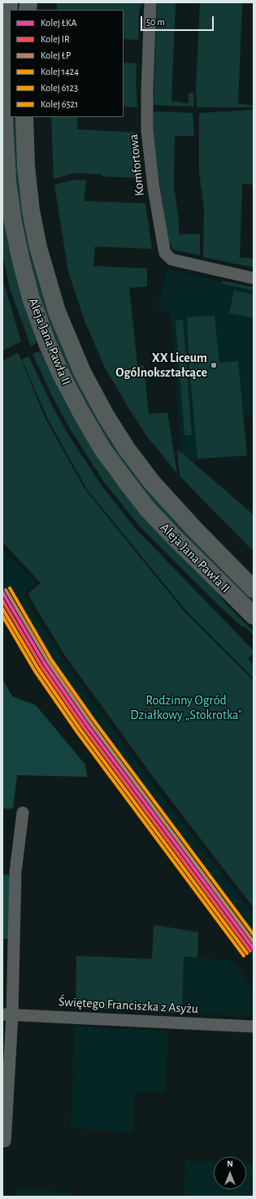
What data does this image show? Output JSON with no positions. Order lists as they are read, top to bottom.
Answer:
{
  "streets": {
    "main road": ["Aleja Jana Pawła II"],
    "street": ["Komfortowa", "Świętego Franciszka z Asyżu"]
  },
  "parks": ["Rodzinny Ogród Działkowy „Stokrotka”"],
  "places": ["XX Liceum Ogólnokształcące"],
  "lines": [
    "rail line 6123",
    "rail line ŁP",
    "rail line ŁKA",
    "rail line IR",
    "rail line 1424",
    "rail line 6521"
  ],
  "legend": [
    "Kolej ŁKA",
    "Kolej IR",
    "Kolej ŁP",
    "Kolej 1424",
    "Kolej 6123",
    "Kolej 6521"
  ],
  "scale_bar": "50 m",
  "north": "top"
}
